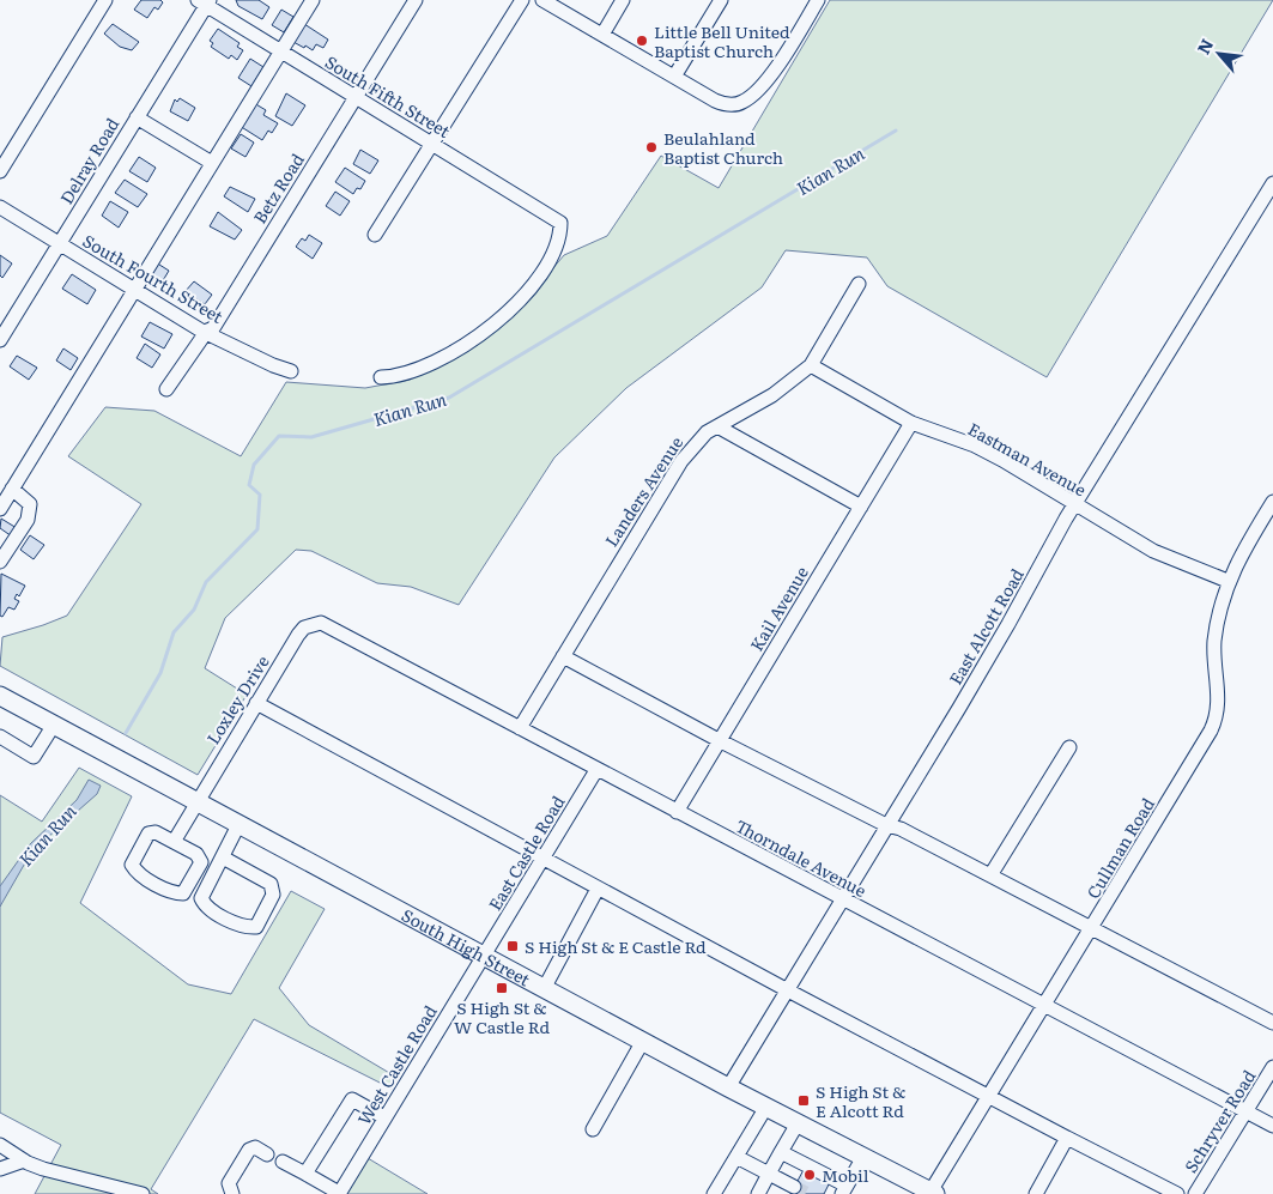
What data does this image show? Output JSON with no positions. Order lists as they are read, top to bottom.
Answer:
{
  "streets": {
    "main road": ["South High Street"],
    "street": [
      "South Fifth Street",
      "Delray Road",
      "Betz Road",
      "South Fourth Street",
      "Eastman Avenue",
      "Landers Avenue",
      "Kail Avenue",
      "East Alcott Road",
      "Loxley Drive",
      "Cullman Road",
      "East Castle Road",
      "Thorndale Avenue",
      "West Castle Road",
      "Schryver Road"
    ]
  },
  "crossings": [
    ["South Fifth Street", "Delray Road"],
    ["South Fifth Street", "Betz Road"],
    ["Delray Road", "South Fourth Street"],
    ["Betz Road", "South Fourth Street"],
    ["Eastman Avenue", "Landers Avenue"],
    ["Eastman Avenue", "Kail Avenue"],
    ["Eastman Avenue", "East Alcott Road"],
    ["Eastman Avenue", "Cullman Road"],
    ["Landers Avenue", "Thorndale Avenue"],
    ["Kail Avenue", "Thorndale Avenue"],
    ["East Alcott Road", "Thorndale Avenue"],
    ["East Alcott Road", "South High Street"],
    ["Loxley Drive", "Thorndale Avenue"],
    ["Loxley Drive", "South High Street"],
    ["Cullman Road", "Thorndale Avenue"],
    ["Cullman Road", "South High Street"],
    ["East Castle Road", "Thorndale Avenue"],
    ["East Castle Road", "South High Street"],
    ["East Castle Road", "West Castle Road"],
    ["Thorndale Avenue", "Schryver Road"],
    ["South High Street", "West Castle Road"]
  ],
  "water": ["Kian Run"],
  "places": {
    "other": ["Little Bell United Baptist Church", "Beulahland Baptist Church", "Mobil"],
    "transit": ["S High St & E Castle Rd", "S High St & W Castle Rd", "S High St & E Alcott Rd"]
  },
  "north": "top left"
}
